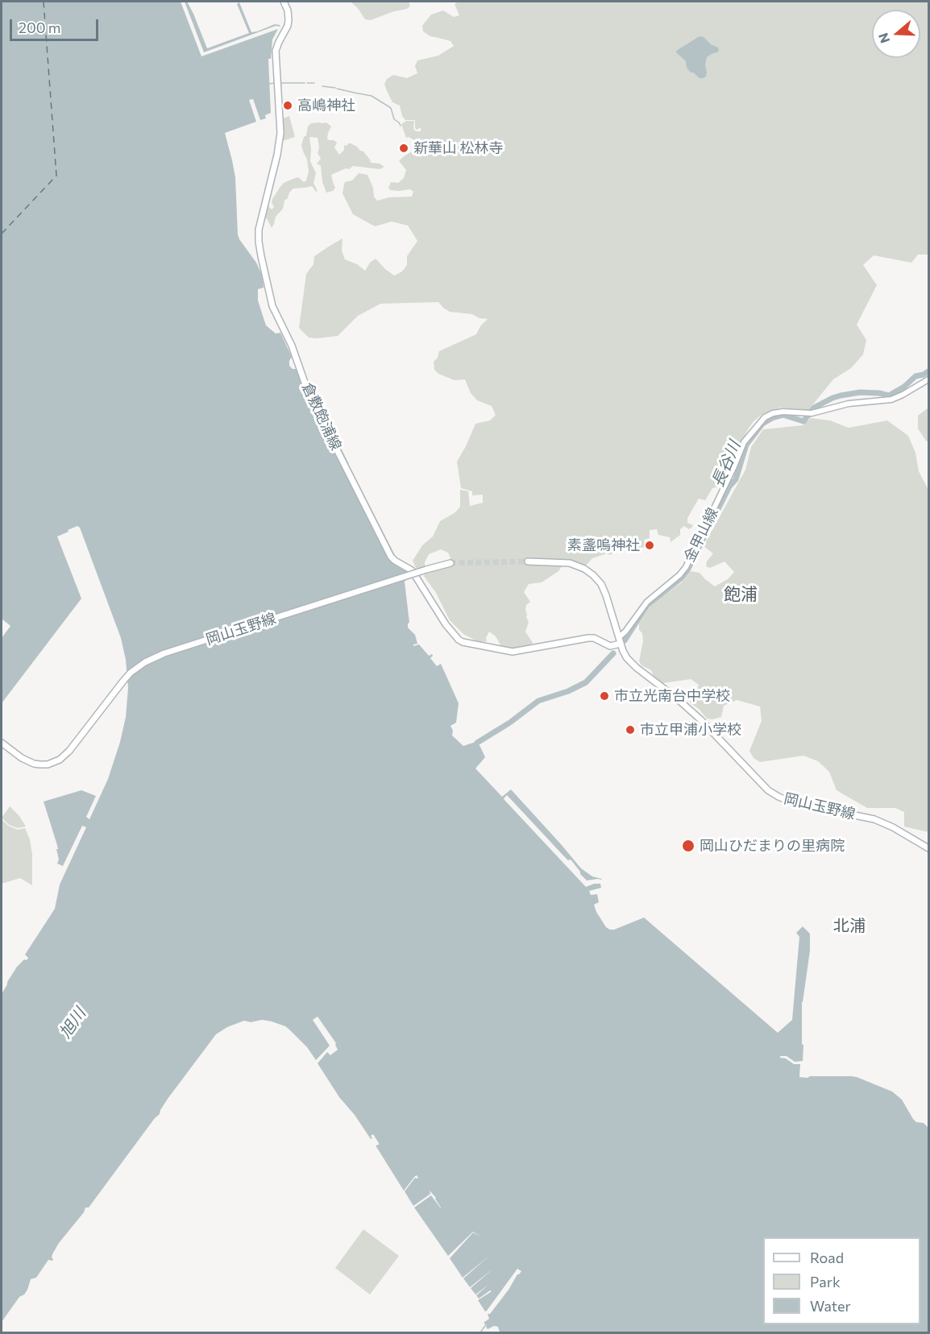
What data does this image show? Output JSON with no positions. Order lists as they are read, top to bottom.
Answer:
{
  "streets": {
    "main road": ["倉敷飽浦線", "金甲山線", "岡山玉野線"]
  },
  "crossings": [
    ["倉敷飽浦線", "金甲山線"],
    ["倉敷飽浦線", "岡山玉野線"],
    ["金甲山線", "岡山玉野線"]
  ],
  "districts": ["飽浦", "北浦"],
  "water": ["長谷川", "旭川"],
  "places": [
    "高嶋神社",
    "新華山 松林寺",
    "素盞嗚神社",
    "市立光南台中学校",
    "市立甲浦小学校",
    "岡山ひだまりの里病院"
  ],
  "legend": ["Road", "Park", "Water"],
  "scale_bar": "200 m",
  "north": "left"
}
